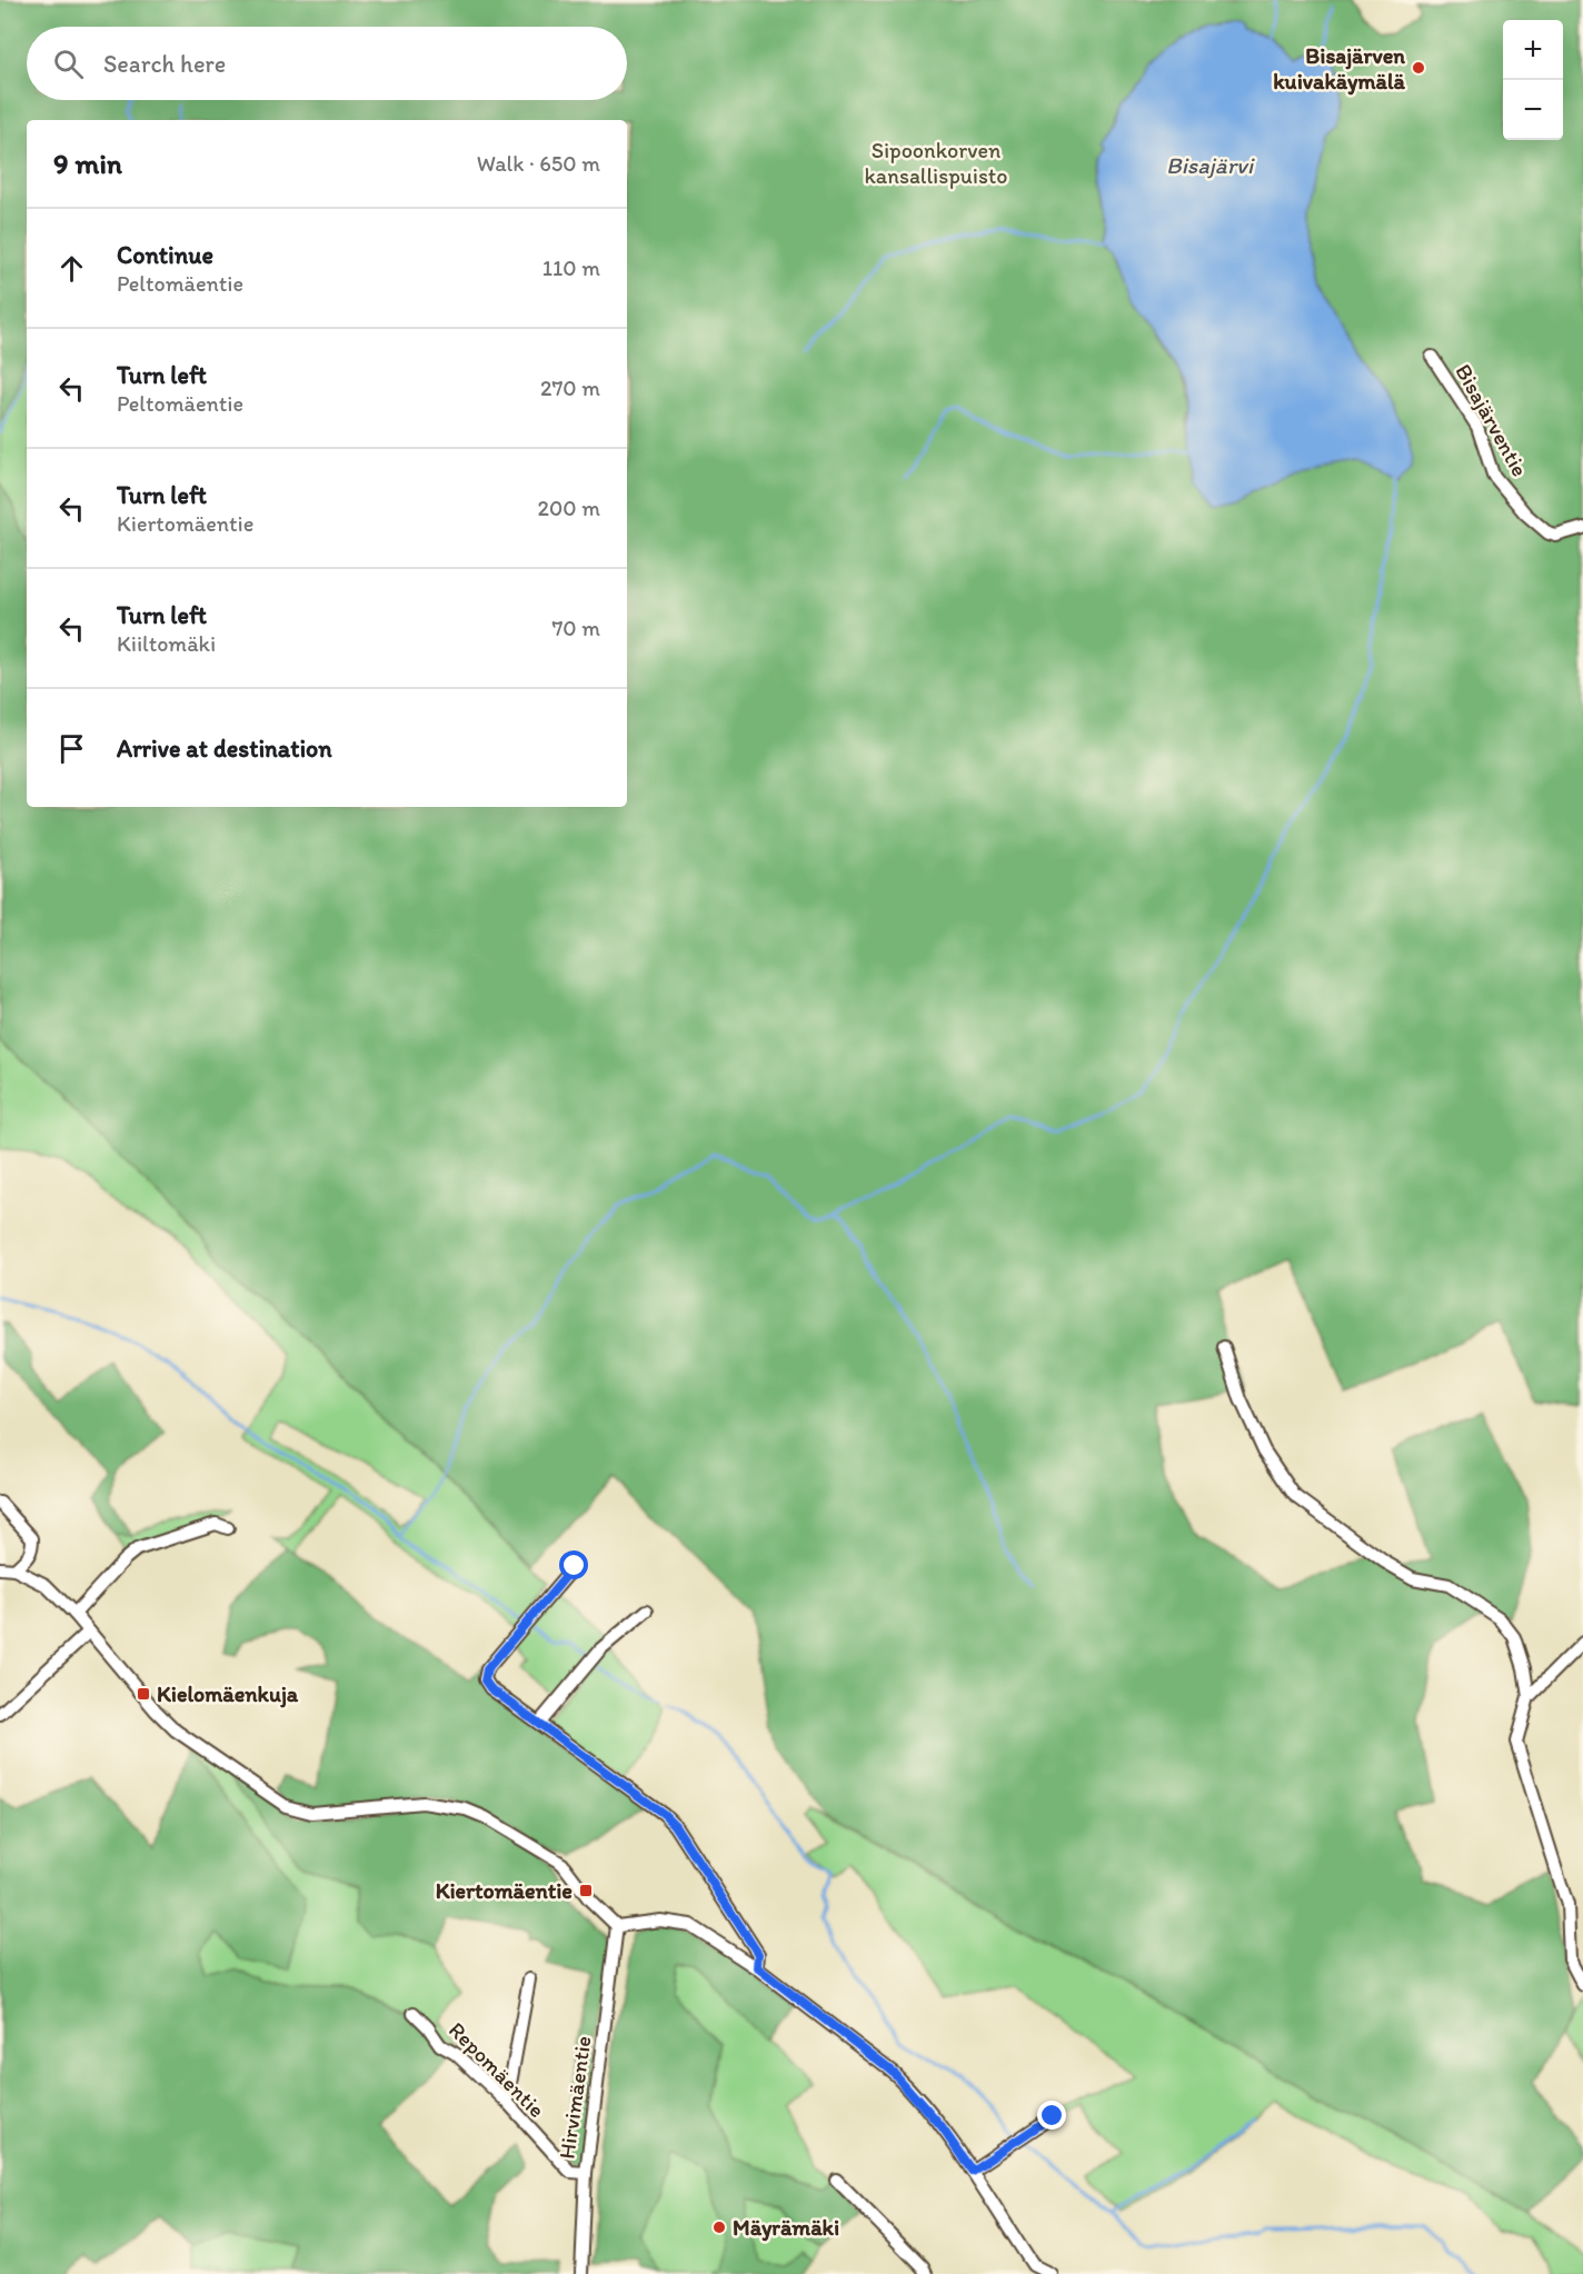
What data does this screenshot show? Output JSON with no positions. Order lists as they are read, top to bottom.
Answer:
{
  "streets": {
    "street": ["Bisajärventie", "Repomäentie", "Hirvimäentie"]
  },
  "crossings": [
    ["Repomäentie", "Hirvimäentie"]
  ],
  "water": ["Bisajärvi"],
  "parks": ["Sipoonkorven kansallispuisto"],
  "places": {
    "other": ["Bisajärven kuivakäymälä", "Mäyrämäki"],
    "transit": ["Kielomäenkuja", "Kiertomäentie"]
  },
  "page": {
    "map_buttons": ["+", "−"],
    "search": "Search here",
    "heading": ["9 min", "Walk · 650 m"],
    "list": [
      ["Continue", "Peltomäentie", "110 m"],
      ["Turn left", "Peltomäentie", "270 m"],
      ["Turn left", "Kiertomäentie", "200 m"],
      ["Turn left", "Kiiltomäki", "70 m"],
      "Arrive at destination"
    ]
  }
}
